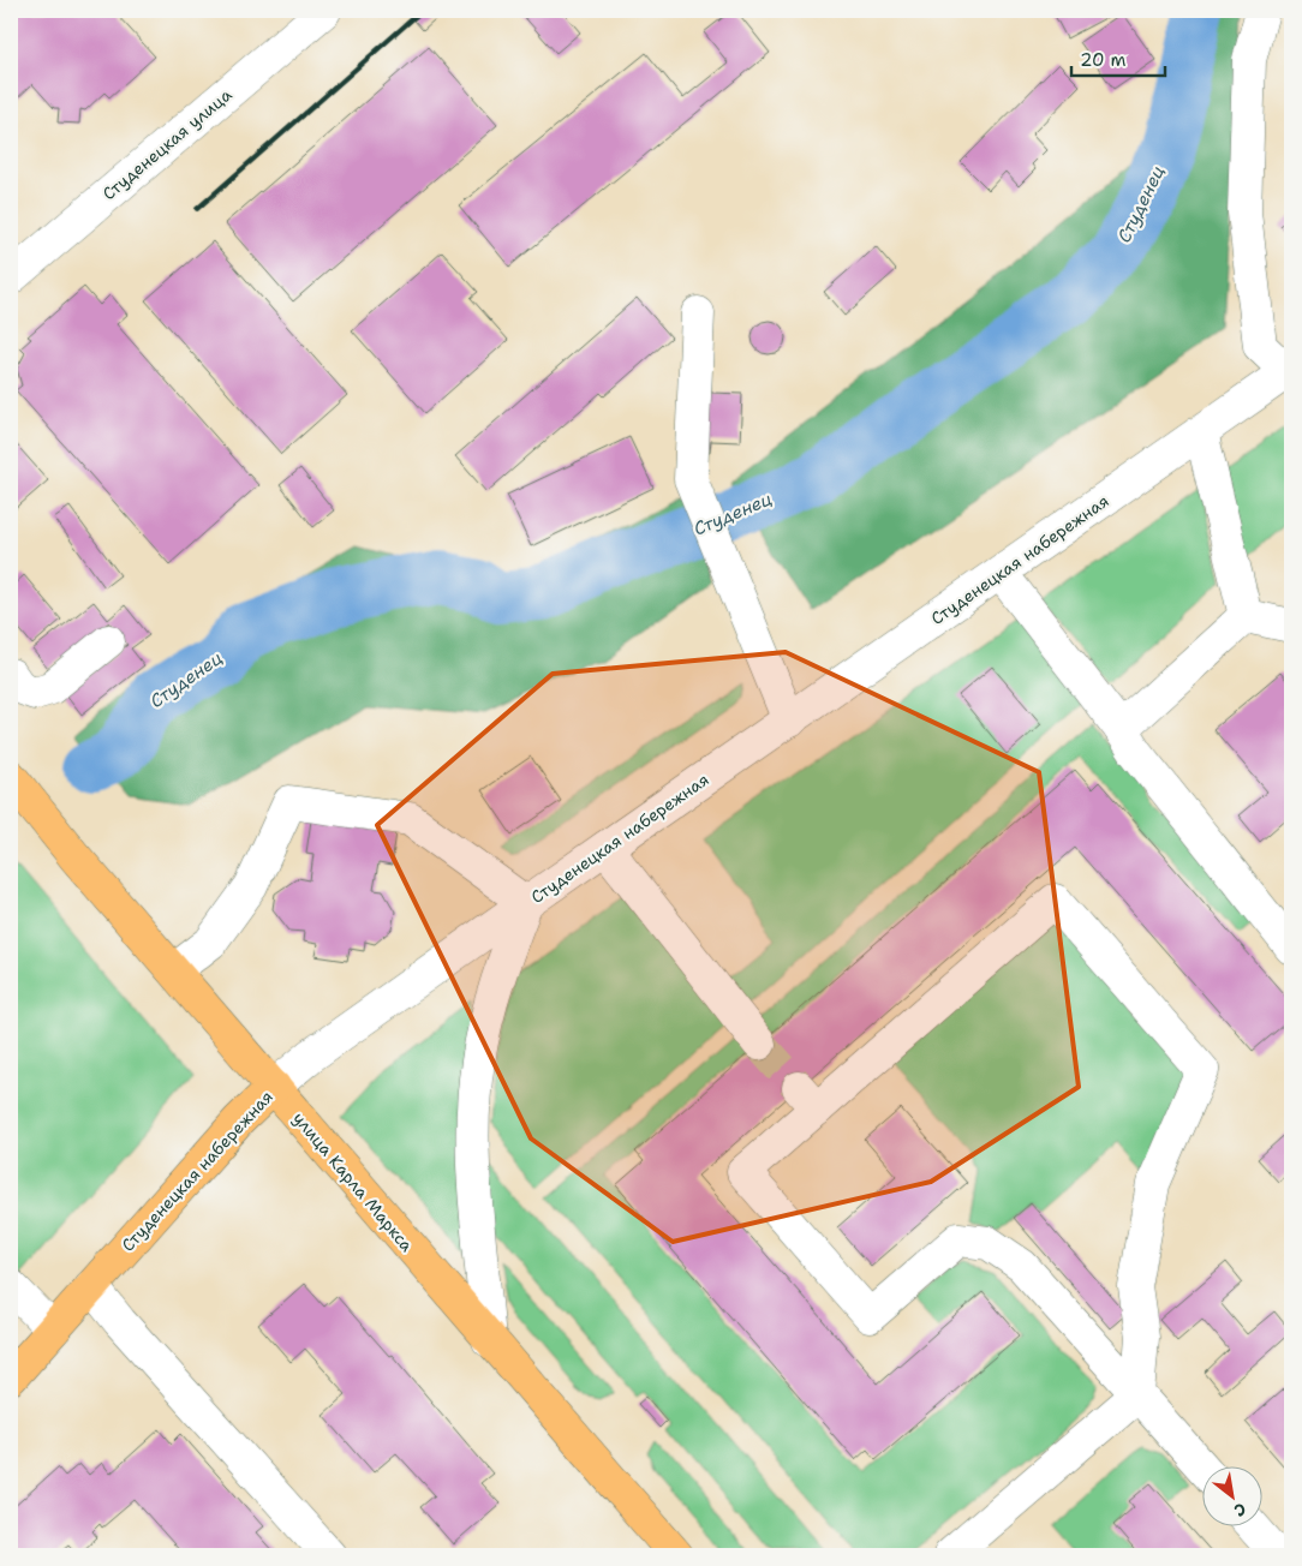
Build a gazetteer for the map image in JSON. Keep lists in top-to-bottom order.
{
  "streets": {
    "main road": ["Студенецкая набережная", "улица Карла Маркса"],
    "street": ["Студенецкая улица"]
  },
  "crossings": [
    ["Студенецкая набережная", "улица Карла Маркса"]
  ],
  "water": ["Студенец"],
  "scale_bar": "20 m",
  "north": "bottom right"
}
